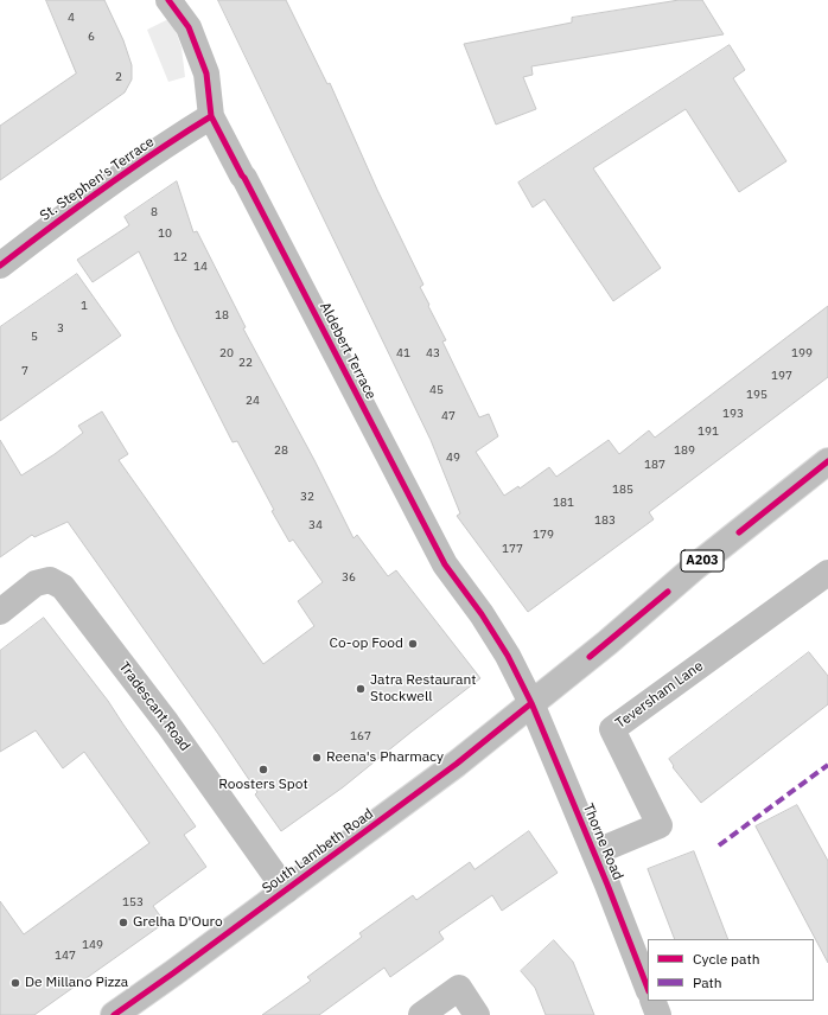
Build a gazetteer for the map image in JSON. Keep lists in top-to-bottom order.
{
  "streets": {
    "main road": [
      "St. Stephen's Terrace",
      "Aldebert Terrace",
      "A203",
      "Teversham Lane",
      "Tradescant Road",
      "Thorne Road",
      "South Lambeth Road"
    ]
  },
  "crossings": [
    ["St. Stephen's Terrace", "Aldebert Terrace"],
    ["Aldebert Terrace", "Thorne Road"],
    ["Aldebert Terrace", "South Lambeth Road"],
    ["Teversham Lane", "Thorne Road"],
    ["Tradescant Road", "South Lambeth Road"],
    ["Thorne Road", "South Lambeth Road"]
  ],
  "places": [
    "Co-op Food",
    "Jatra Restaurant Stockwell",
    "Reena's Pharmacy",
    "Roosters Spot",
    "Grelha D'Ouro",
    "De Millano Pizza"
  ],
  "house_numbers": [
    "4",
    "6",
    "2",
    "8",
    "10",
    "12",
    "14",
    "1",
    "18",
    "3",
    "5",
    "20",
    "41",
    "43",
    "199",
    "22",
    "7",
    "197",
    "45",
    "195",
    "24",
    "193",
    "47",
    "191",
    "28",
    "189",
    "49",
    "187",
    "185",
    "32",
    "181",
    "183",
    "34",
    "179",
    "177",
    "36",
    "167",
    "153",
    "149",
    "147"
  ],
  "legend": ["Cycle path", "Path"]
}
